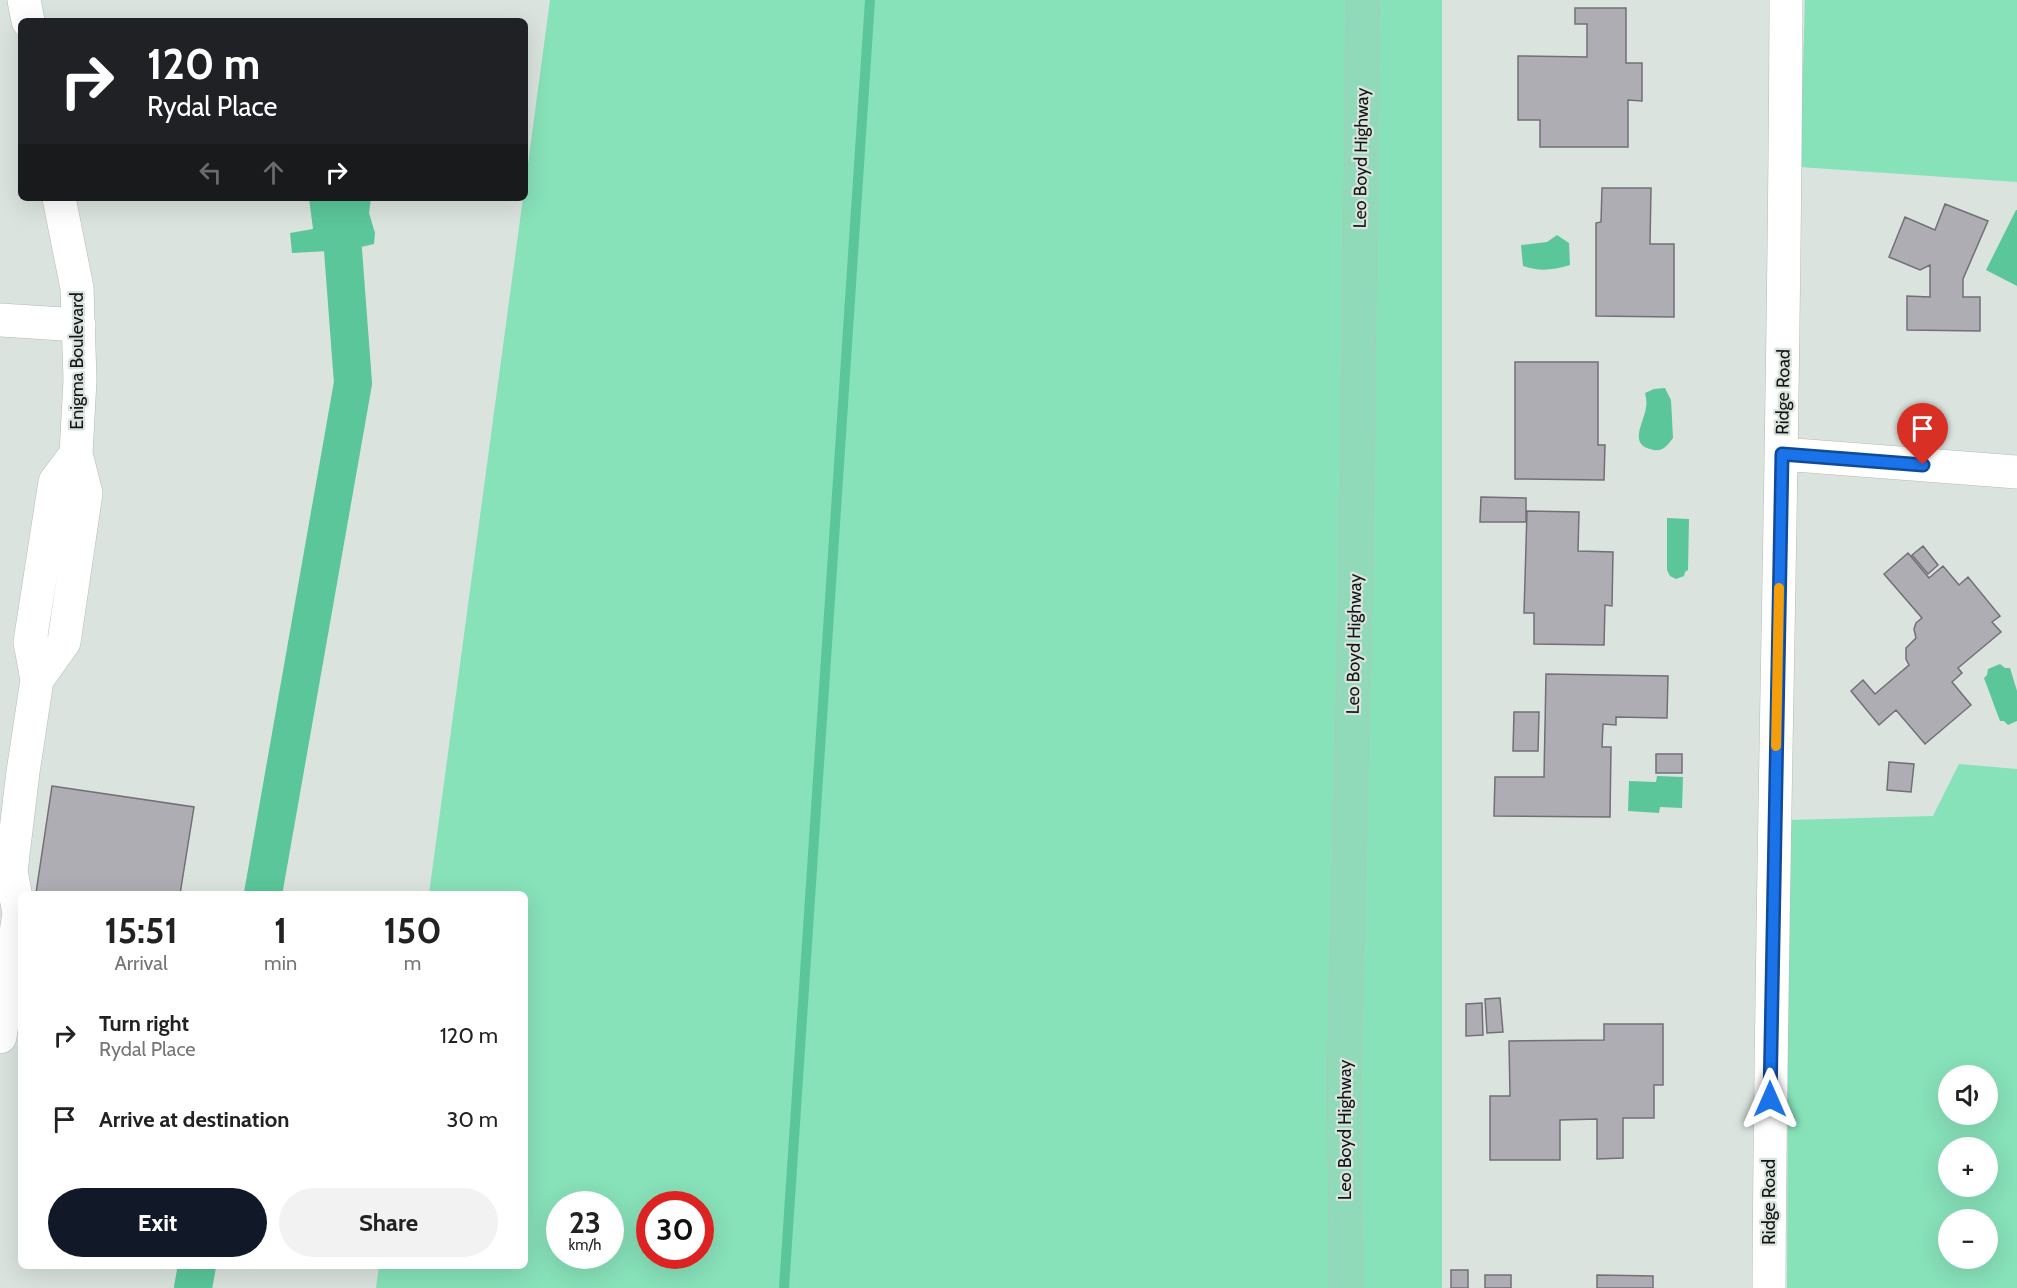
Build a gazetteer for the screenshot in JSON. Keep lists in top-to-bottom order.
{
  "streets": {
    "highway": ["Leo Boyd Highway"],
    "street": ["Enigma Boulevard", "Ridge Road"]
  },
  "page": {
    "turn": ["120 m", "Rydal Place"],
    "eta": [
      "15:51",
      "Arrival",
      "1",
      "min",
      "150",
      "m"
    ],
    "list": [
      {
        "name": "Turn right",
        "note": "Rydal Place",
        "value": "120 m"
      },
      {
        "name": "Arrive at destination",
        "value": "30 m"
      }
    ],
    "map_buttons": ["+", "−"],
    "buttons": ["Exit", "Share"],
    "speed": "23 km/h",
    "limit": "30"
  }
}
